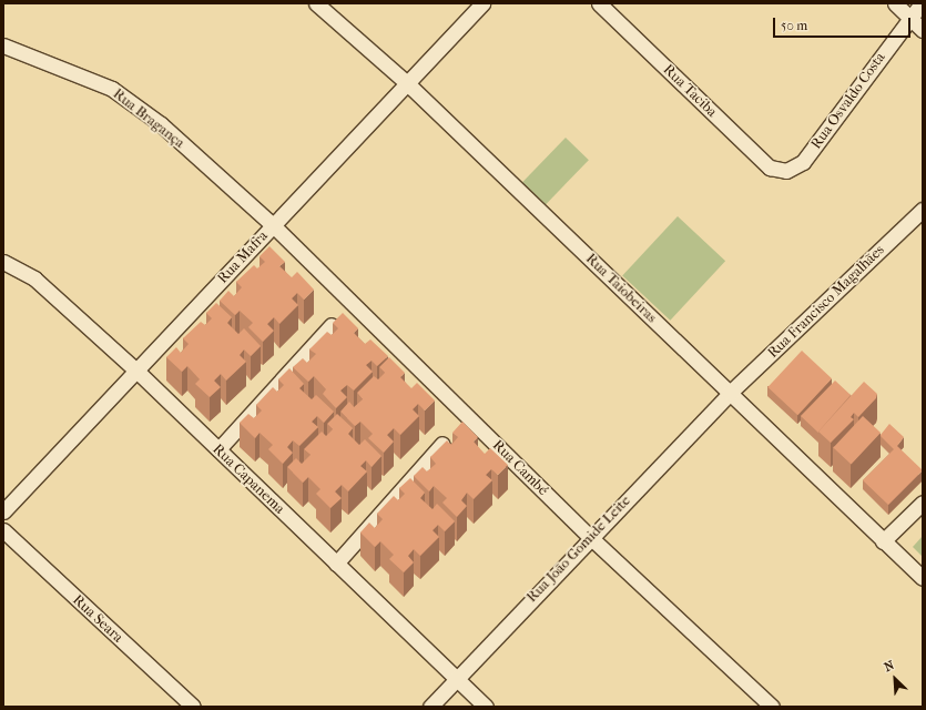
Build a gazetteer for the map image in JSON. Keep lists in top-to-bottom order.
{
  "streets": {
    "street": [
      "Rua Taciba",
      "Rua Osvaldo Costa",
      "Rua Bragança",
      "Rua Mafra",
      "Rua Taiobeiras",
      "Rua Francisco Magalhães",
      "Rua Cambé",
      "Rua Capanema",
      "Rua João Gomide Leite",
      "Rua Seara"
    ]
  },
  "crossings": [
    ["Rua Taciba", "Rua Osvaldo Costa"],
    ["Rua Bragança", "Rua Mafra"],
    ["Rua Bragança", "Rua Cambé"],
    ["Rua Mafra", "Rua Taiobeiras"],
    ["Rua Mafra", "Rua Cambé"],
    ["Rua Mafra", "Rua Capanema"],
    ["Rua Taiobeiras", "Rua Francisco Magalhães"],
    ["Rua Taiobeiras", "Rua João Gomide Leite"],
    ["Rua Francisco Magalhães", "Rua João Gomide Leite"],
    ["Rua Cambé", "Rua João Gomide Leite"],
    ["Rua Capanema", "Rua João Gomide Leite"]
  ],
  "scale_bar": "50 m",
  "north": "top left"
}
